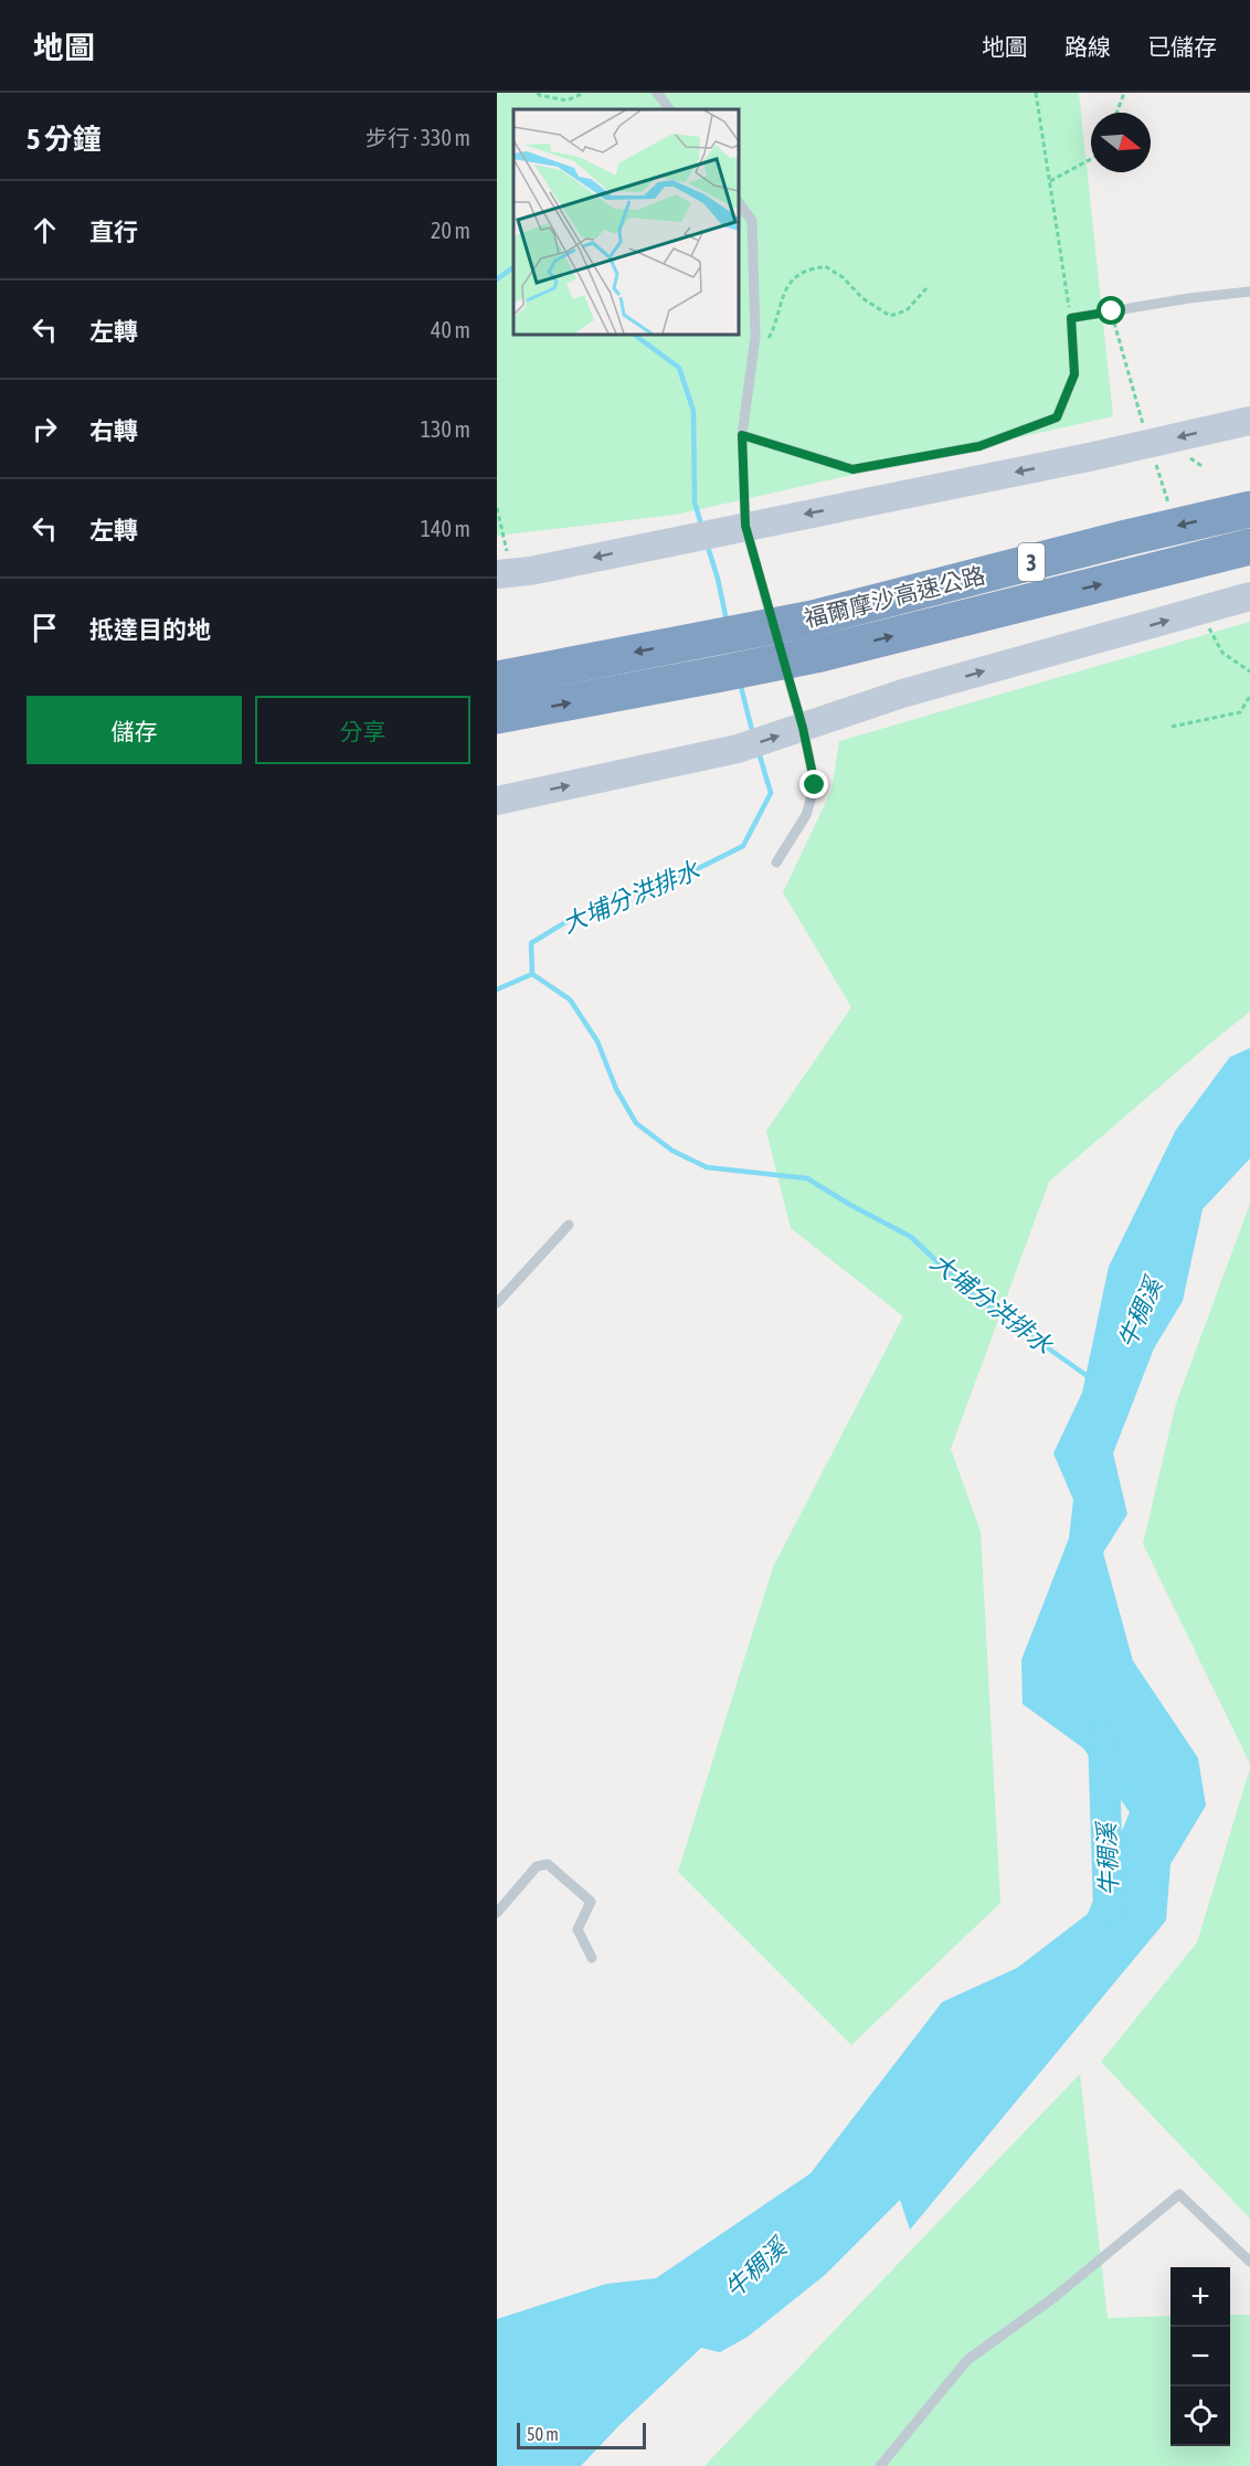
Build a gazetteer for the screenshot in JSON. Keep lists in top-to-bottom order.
{
  "streets": {
    "highway": ["3", "福爾摩沙高速公路"]
  },
  "water": ["大埔分洪排水", "牛稠溪"],
  "scale_bar": "50 m",
  "north": "right",
  "page": {
    "header": "地圖",
    "nav": ["地圖", "路線", "已儲存"],
    "heading": ["5 分鐘", "步行 · 330 m"],
    "list": [
      ["直行", "20 m"],
      ["左轉", "40 m"],
      ["右轉", "130 m"],
      ["左轉", "140 m"],
      "抵達目的地"
    ],
    "buttons": ["儲存", "分享"],
    "map_buttons": ["+", "−"],
    "scale": "50 m"
  }
}
